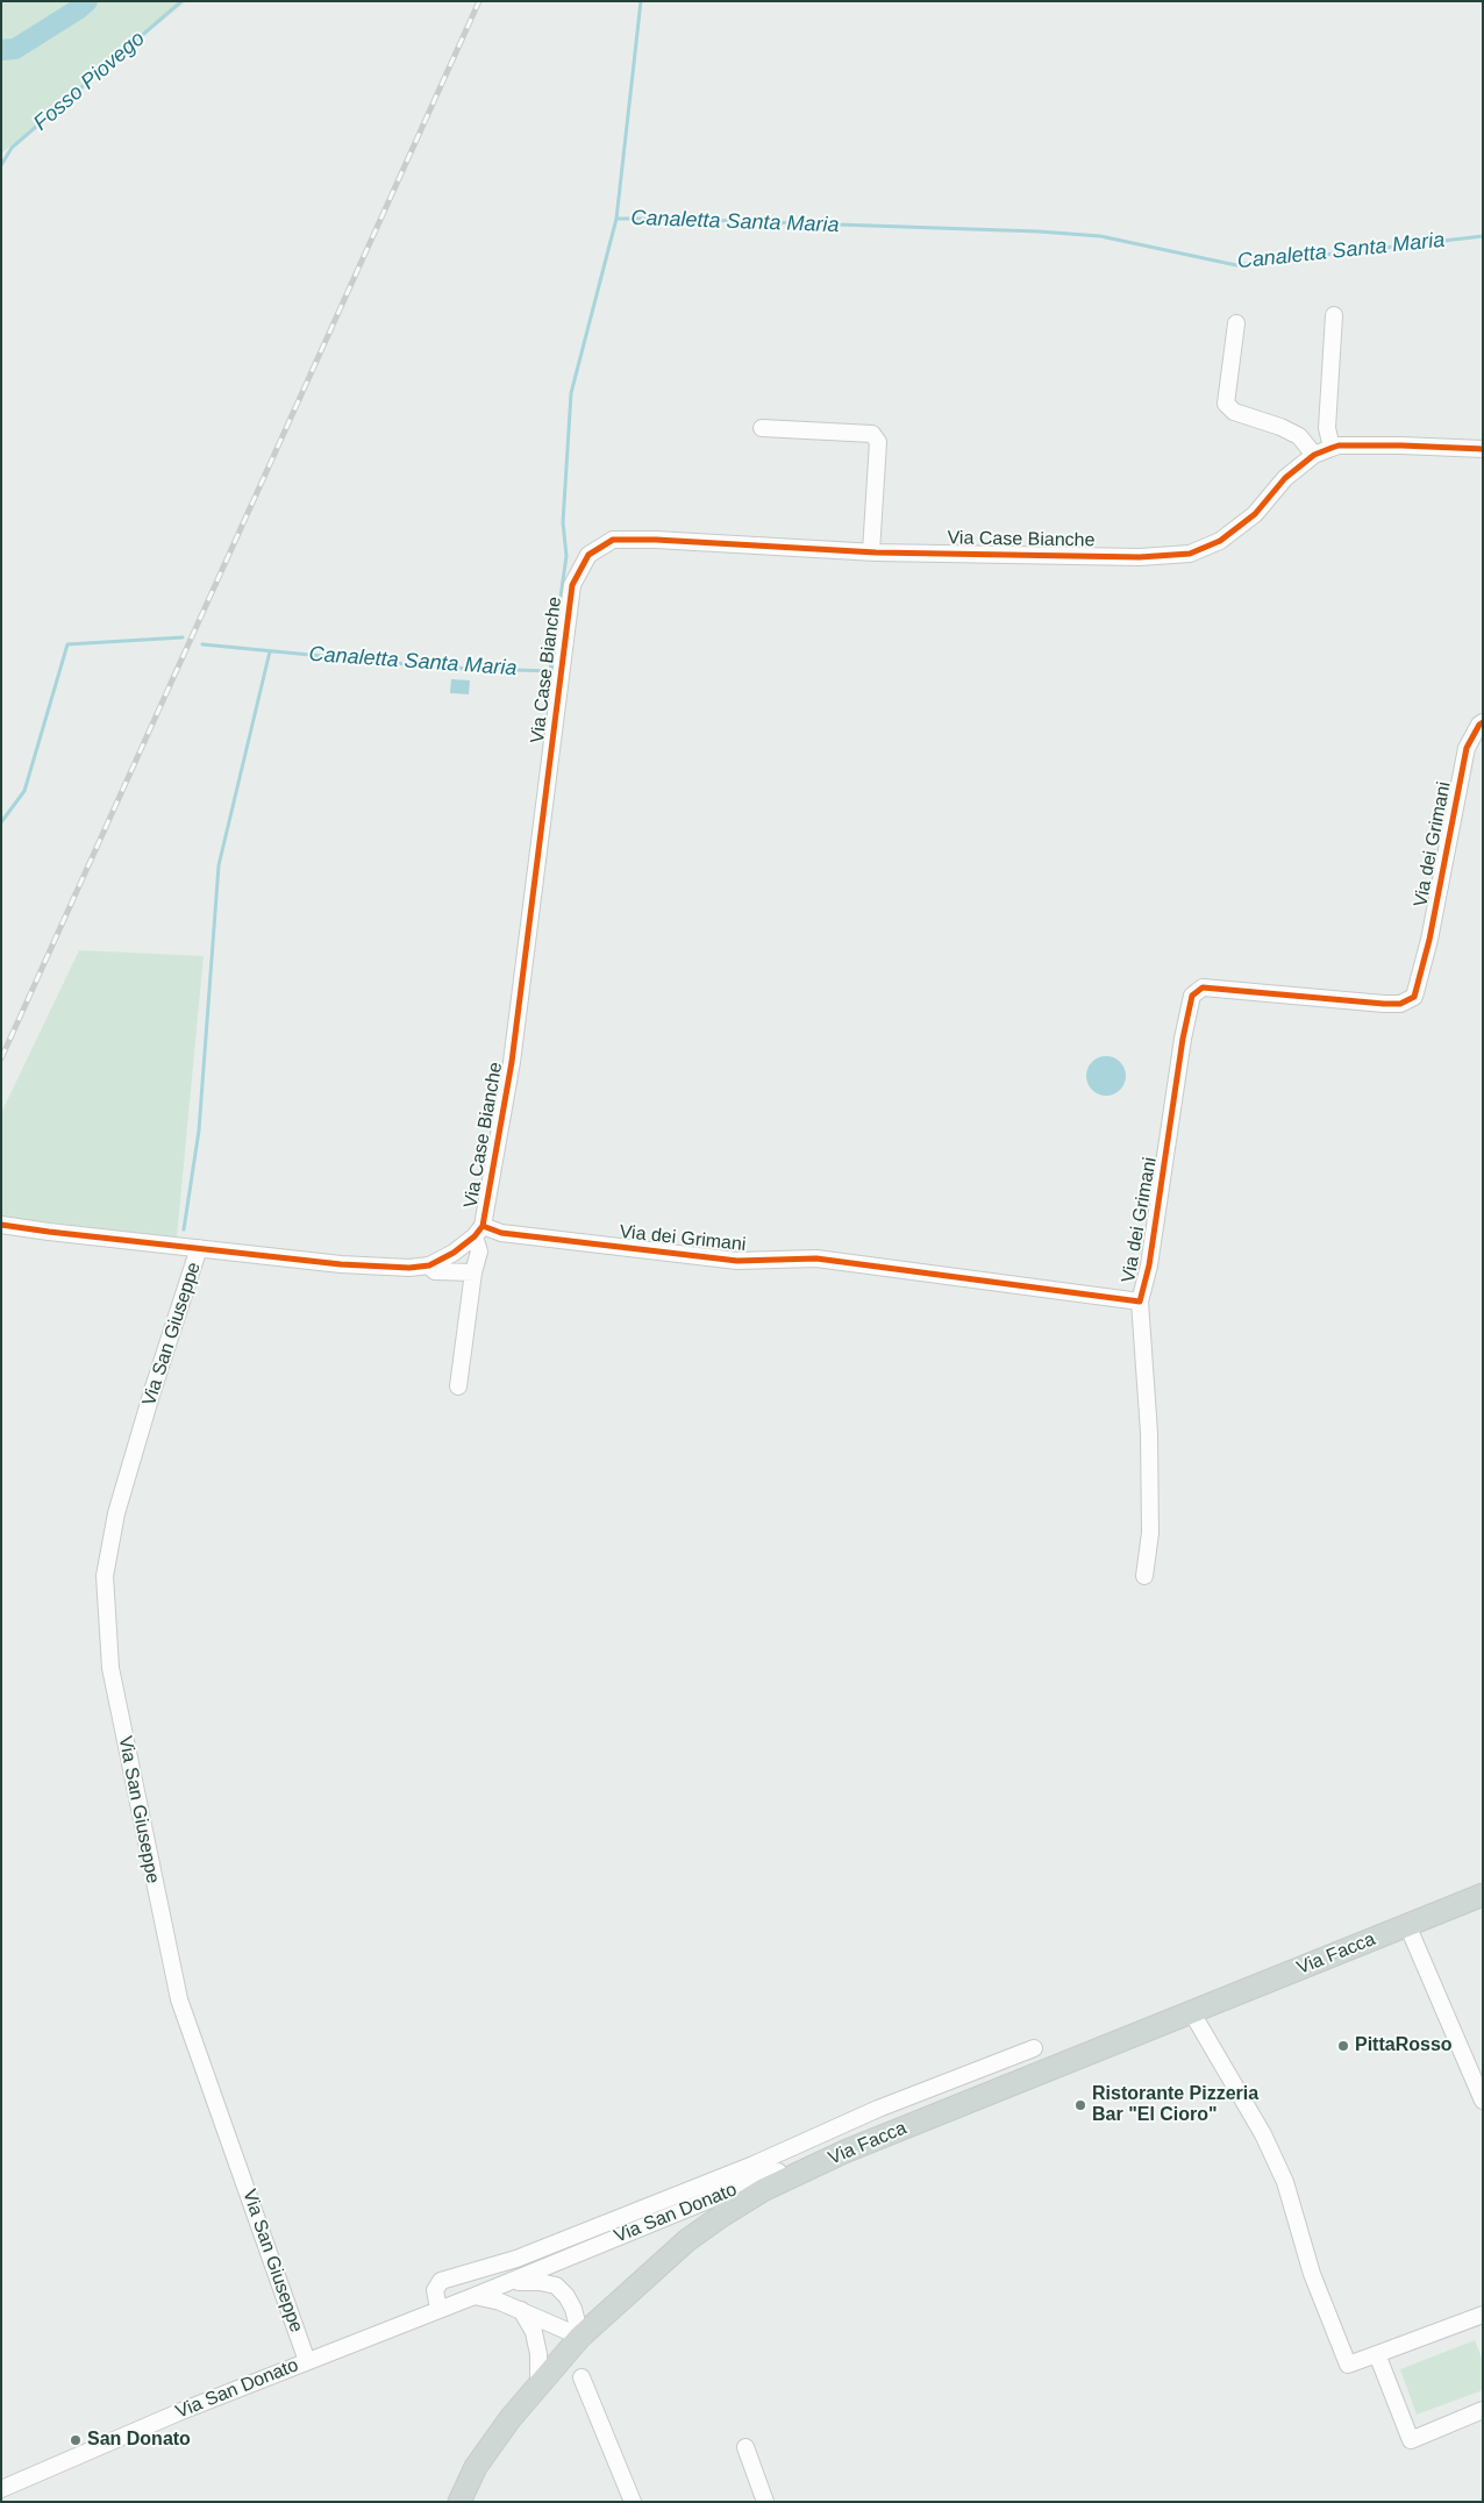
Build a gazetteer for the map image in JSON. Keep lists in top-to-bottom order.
{
  "streets": {
    "main road": ["Via Facca"],
    "street": [
      "Via Case Bianche",
      "Via dei Grimani",
      "Via San Giuseppe",
      "Via San Donato"
    ]
  },
  "crossings": [
    ["Via Case Bianche", "Via dei Grimani"],
    ["Via Case Bianche", "Via San Giuseppe"],
    ["Via San Giuseppe", "Via San Donato"],
    ["Via Facca", "Via San Donato"]
  ],
  "water": ["Fosso Piovego", "Canaletta Santa Maria"],
  "places": ["PittaRosso", "Ristorante Pizzeria Bar \"El Cioro\"", "San Donato"]
}
